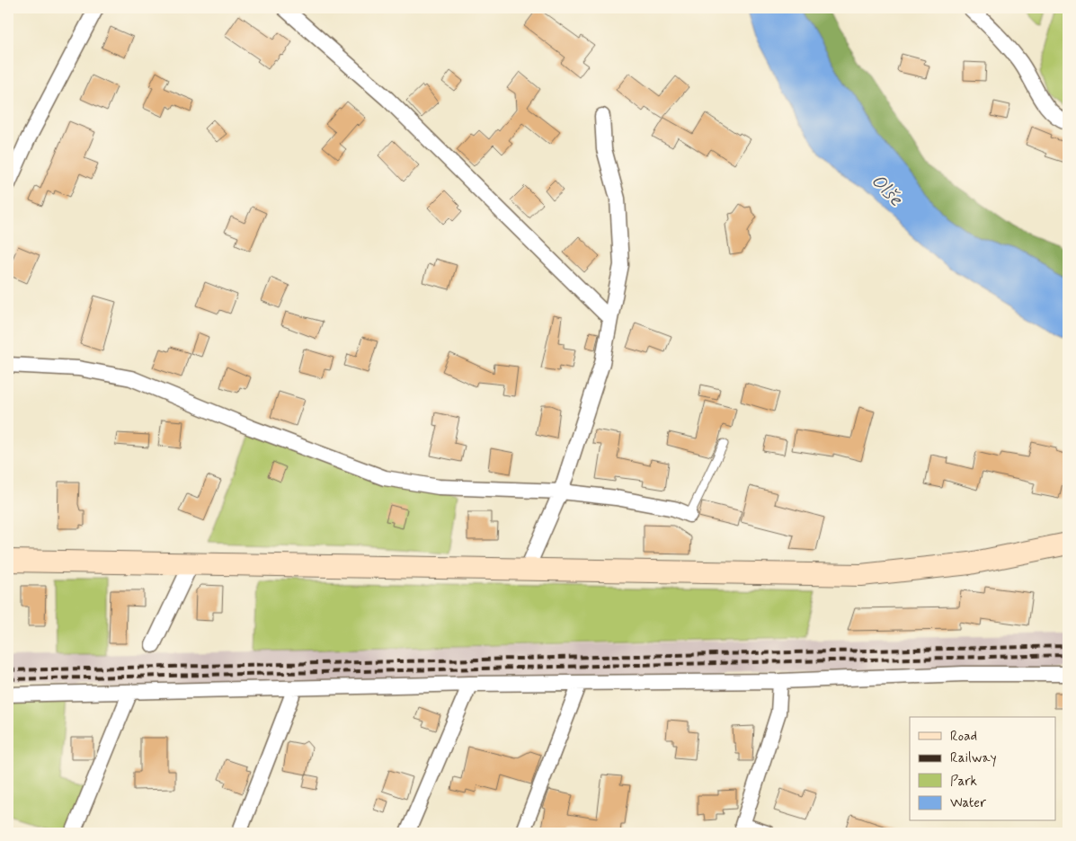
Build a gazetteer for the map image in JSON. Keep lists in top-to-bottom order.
{
  "water": ["Olše"],
  "legend": [
    "Road",
    "Railway",
    "Park",
    "Water"
  ]
}
